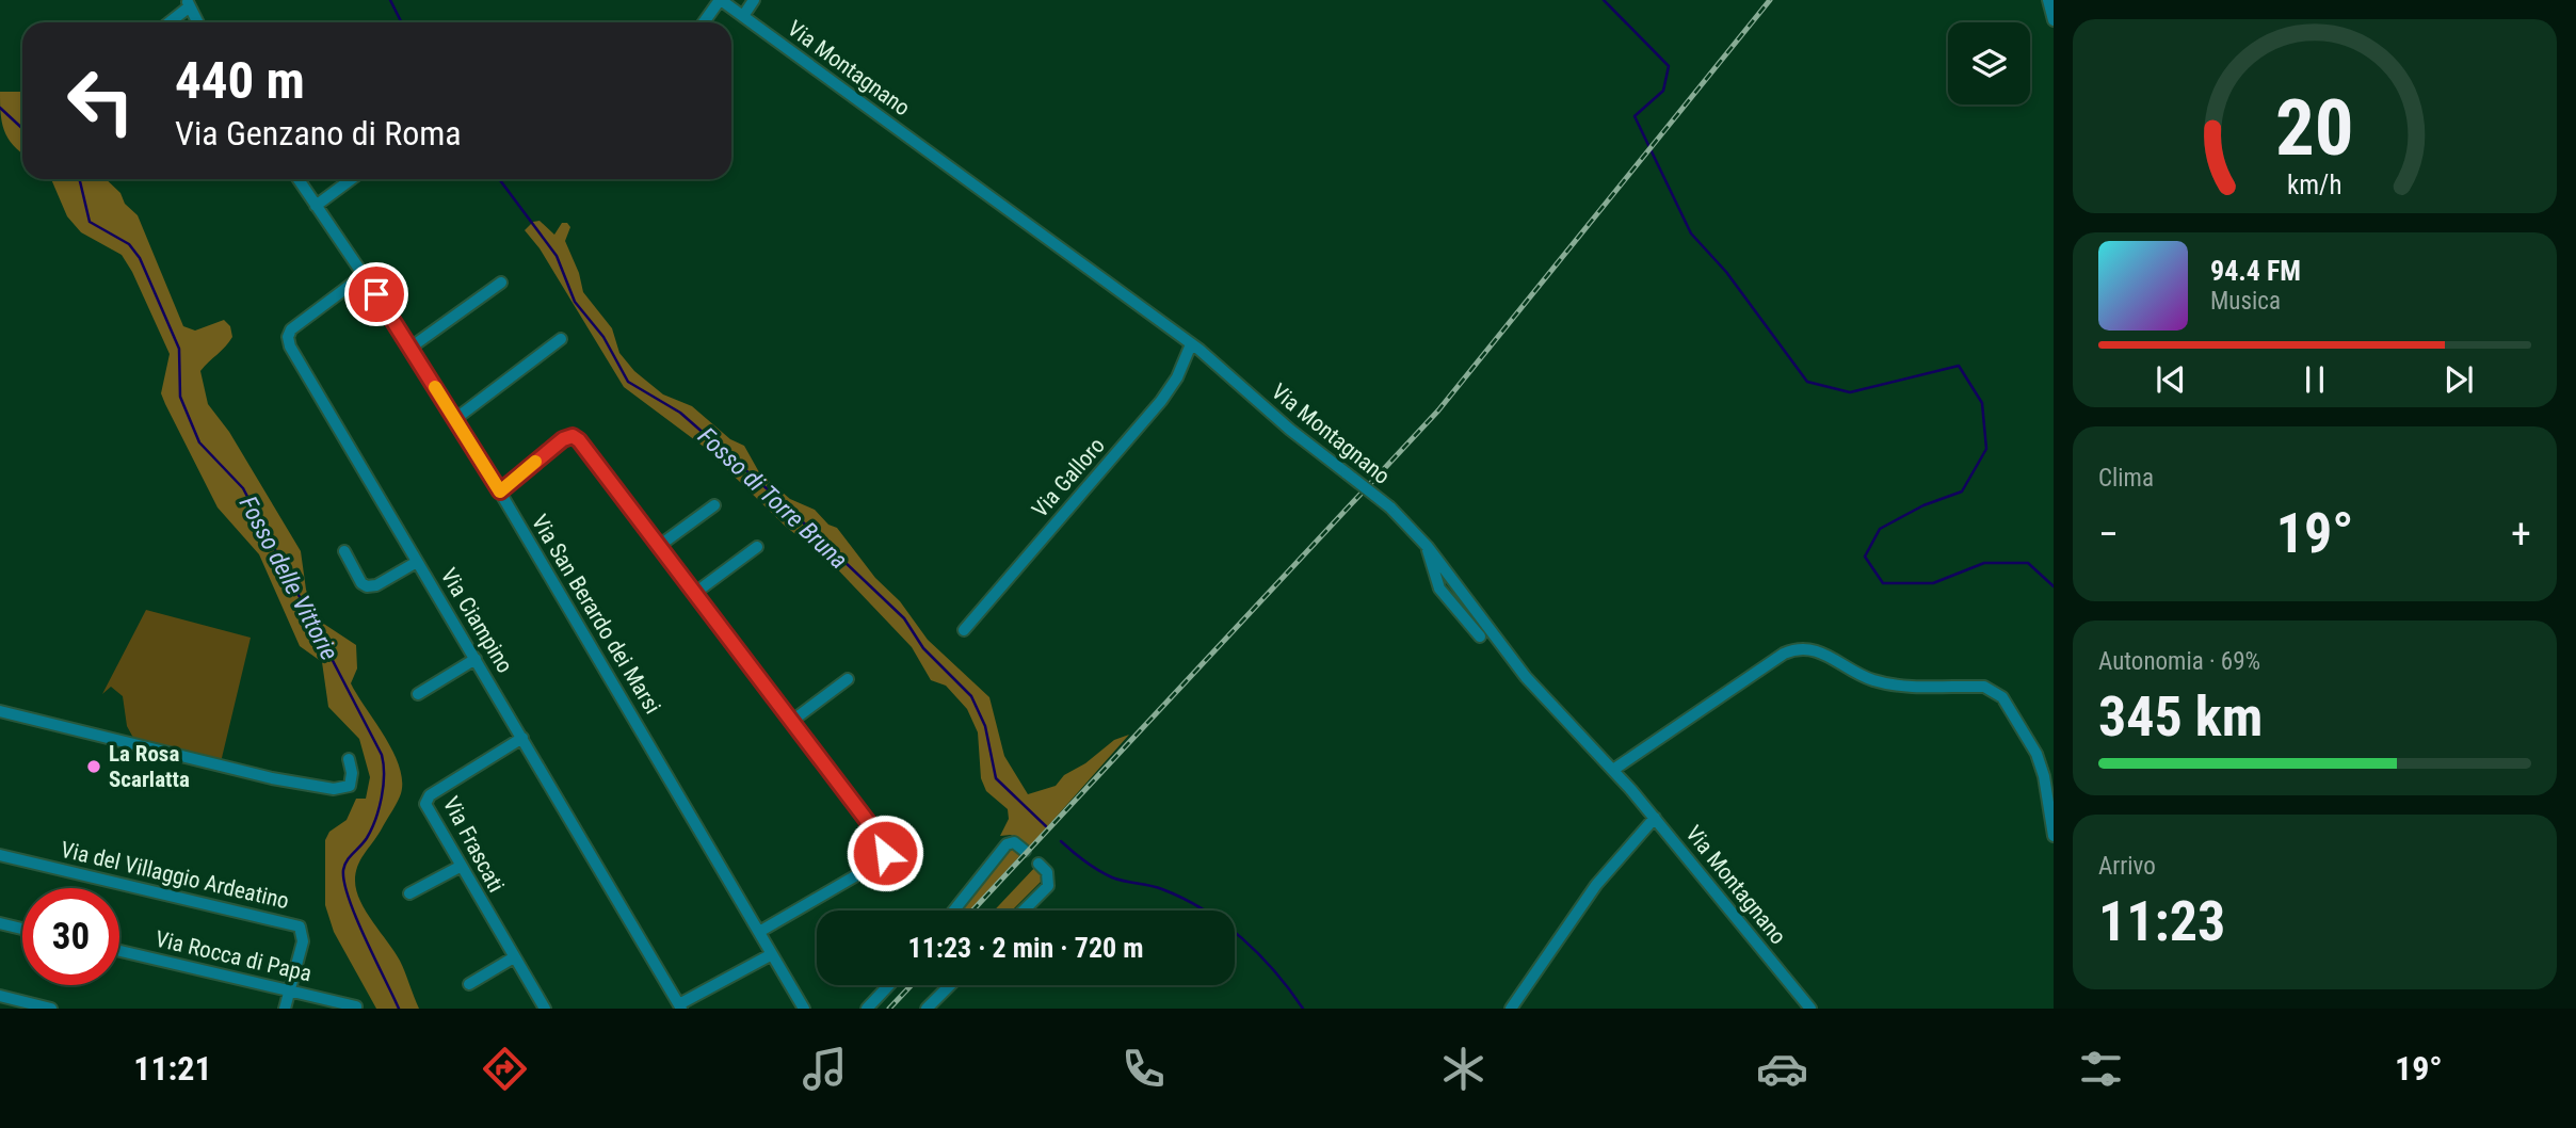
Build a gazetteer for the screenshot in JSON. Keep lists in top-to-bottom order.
{
  "streets": {
    "street": [
      "Via Montagnano",
      "Via Galloro",
      "Via San Berardo dei Marsi",
      "Via Ciampino",
      "Via Frascati",
      "Via del Villaggio Ardeatino",
      "Via Rocca di Papa"
    ]
  },
  "crossings": [
    ["Via Montagnano", "Via Galloro"],
    ["Via San Berardo dei Marsi", "Via Ciampino"],
    ["Via Ciampino", "Via Frascati"],
    ["Via del Villaggio Ardeatino", "Via Rocca di Papa"]
  ],
  "water": ["Fosso di Torre Bruna", "Fosso delle Vittorie"],
  "places": ["La Rosa Scarlatta"],
  "page": {
    "turn": ["440 m", "Via Genzano di Roma"],
    "song": ["94.4 FM", "Musica"],
    "tile": [
      "Clima",
      ["Autonomia · 69%", "345 km"],
      ["Arrivo", "11:23"]
    ],
    "heat": ["−", "19°", "+"],
    "limit": "30",
    "trip": "11:23 · 2 min · 720 m",
    "tabs": ["11:21", "19°"],
    "gauge": ["20", "km/h"]
  }
}
